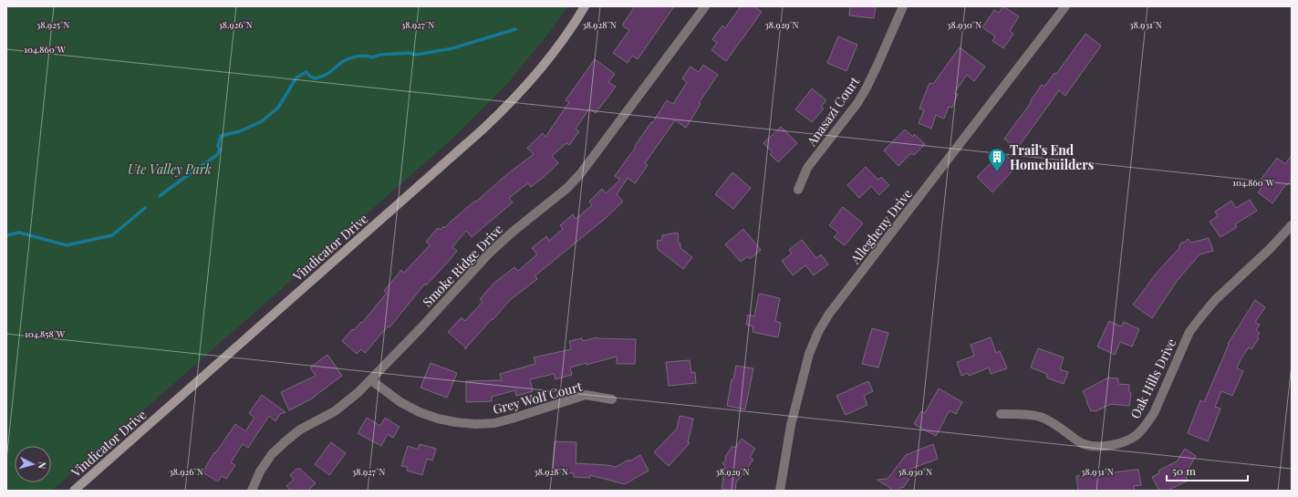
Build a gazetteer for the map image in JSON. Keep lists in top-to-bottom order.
{
  "streets": {
    "main road": ["Vindicator Drive"],
    "street": [
      "Anasazi Court",
      "Allegheny Drive",
      "Smoke Ridge Drive",
      "Oak Hills Drive",
      "Grey Wolf Court"
    ]
  },
  "crossings": [
    ["Smoke Ridge Drive", "Grey Wolf Court"]
  ],
  "parks": ["Ute Valley Park"],
  "places": {
    "building": ["Trail's End Homebuilders"]
  },
  "scale_bar": "50 m",
  "north": "right",
  "coordinates": [
    "38.925°N",
    "38.926°N",
    "38.927°N",
    "38.928°N",
    "38.929°N",
    "38.930°N",
    "38.931°N",
    "104.860°W",
    "104.858°W"
  ]
}
